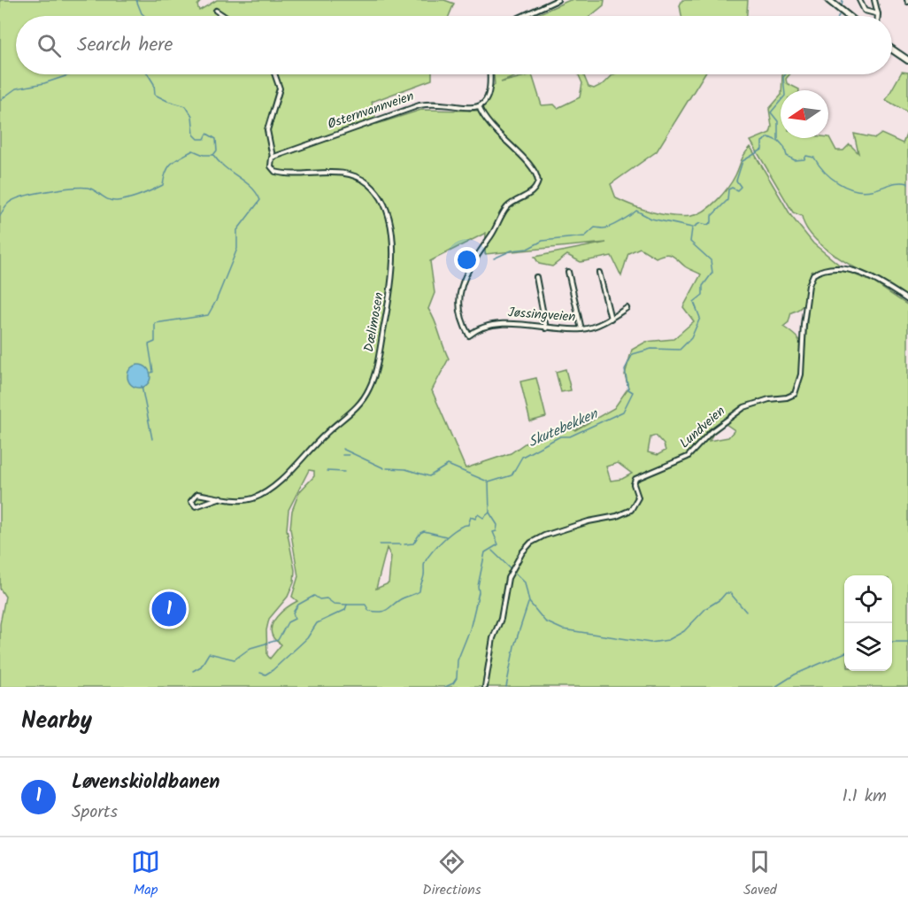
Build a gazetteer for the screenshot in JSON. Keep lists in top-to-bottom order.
{
  "streets": {
    "street": [
      "Østernvannveien",
      "Jøssingveien",
      "Dælimosen",
      "Lundveien"
    ]
  },
  "crossings": [
    ["Østernvannveien", "Jøssingveien"],
    ["Østernvannveien", "Dælimosen"]
  ],
  "water": ["Skutebekken"],
  "north": "left",
  "page": {
    "search": "Search here",
    "pins": "1",
    "heading": "Nearby",
    "list": [
      {
        "mark": "1",
        "name": "Løvenskioldbanen",
        "note": "Sports",
        "value": "1.1 km"
      }
    ],
    "nav": ["Map", "Directions", "Saved"]
  }
}
